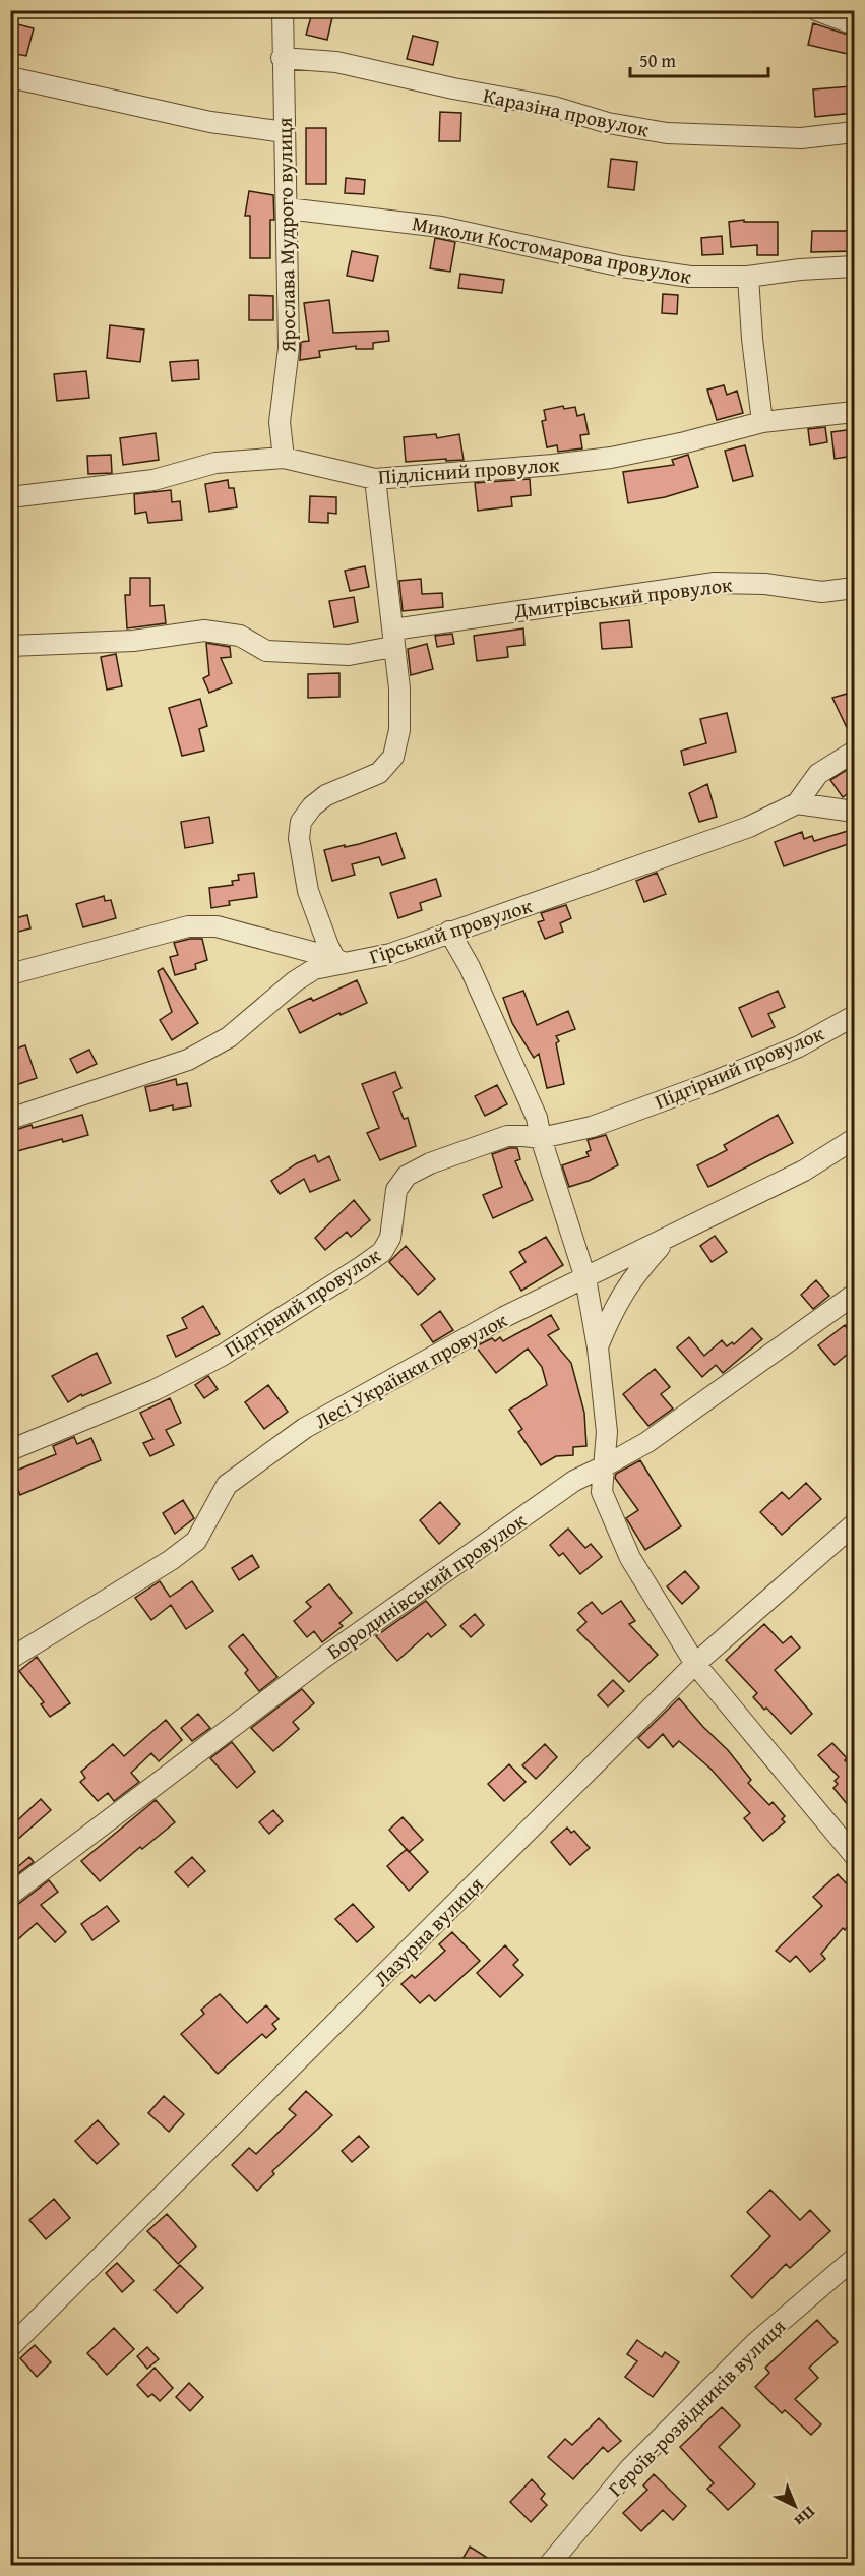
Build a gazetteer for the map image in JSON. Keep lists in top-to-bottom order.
{
  "streets": {
    "street": [
      "Каразіна провулок",
      "Ярослава Мудрого вулиця",
      "Миколи Костомарова провулок",
      "Підлісний провулок",
      "Дмитрівський провулок",
      "Гірський провулок",
      "Підгірний провулок",
      "Лесі Українки провулок",
      "Бородинівський провулок",
      "Лазурна вулиця",
      "Героїв-розвідників вулиця"
    ]
  },
  "crossings": [
    ["Каразіна провулок", "Ярослава Мудрого вулиця"],
    ["Ярослава Мудрого вулиця", "Миколи Костомарова провулок"],
    ["Ярослава Мудрого вулиця", "Підлісний провулок"]
  ],
  "scale_bar": "50 m",
  "north": "bottom right"
}
